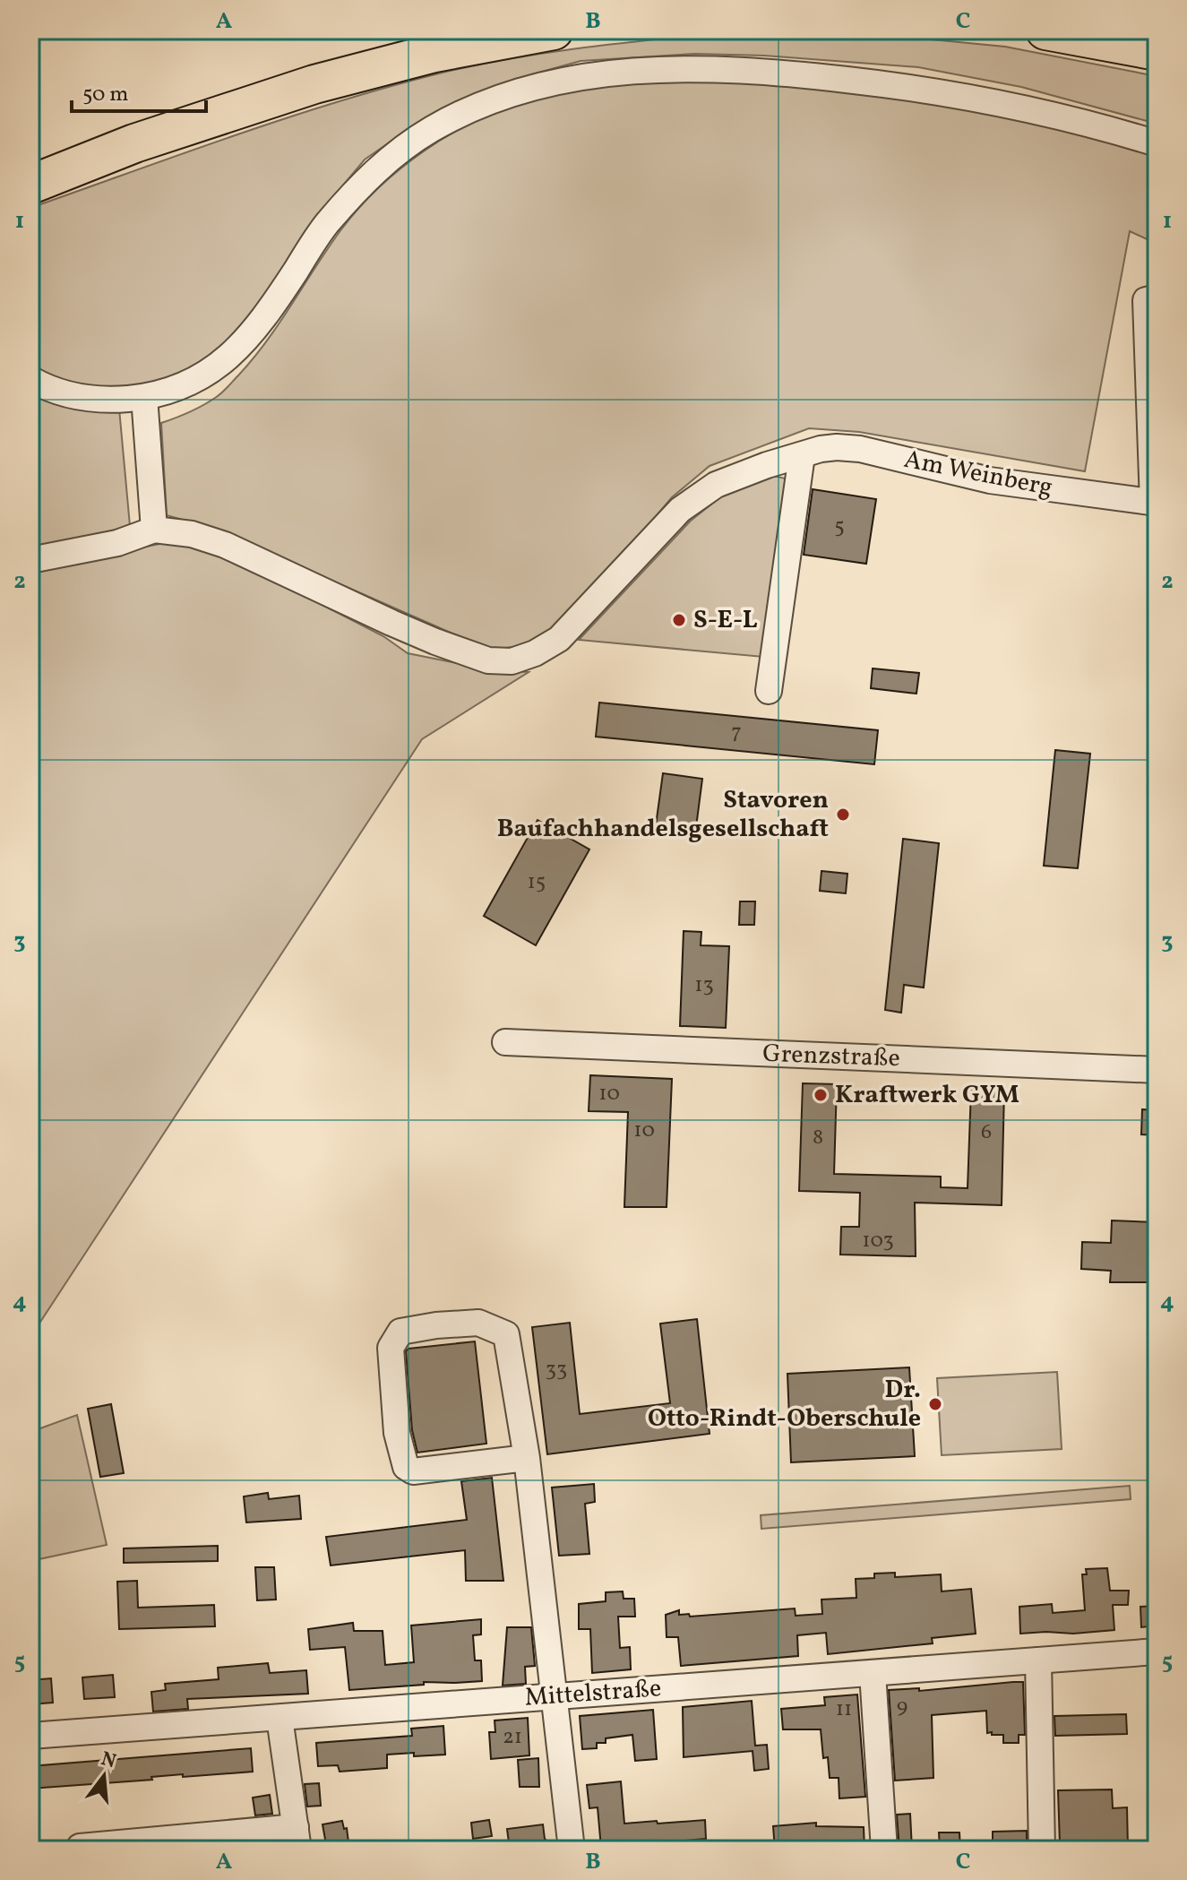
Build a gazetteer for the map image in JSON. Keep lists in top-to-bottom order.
{
  "streets": {
    "street": ["Am Weinberg", "Grenzstraße", "Mittelstraße"]
  },
  "places": [
    "S-E-L",
    "Stavoren Baufachhandelsgesellschaft",
    "Kraftwerk GYM",
    "Dr. Otto-Rindt-Oberschule"
  ],
  "house_numbers": [
    "5",
    "7",
    "15",
    "13",
    "10",
    "10",
    "6",
    "8",
    "103",
    "33",
    "9",
    "11",
    "21"
  ],
  "scale_bar": "50 m",
  "north": "top",
  "grid": {
    "columns": ["A", "B", "C"],
    "rows": [
      "1",
      "2",
      "3",
      "4",
      "5"
    ]
  }
}
